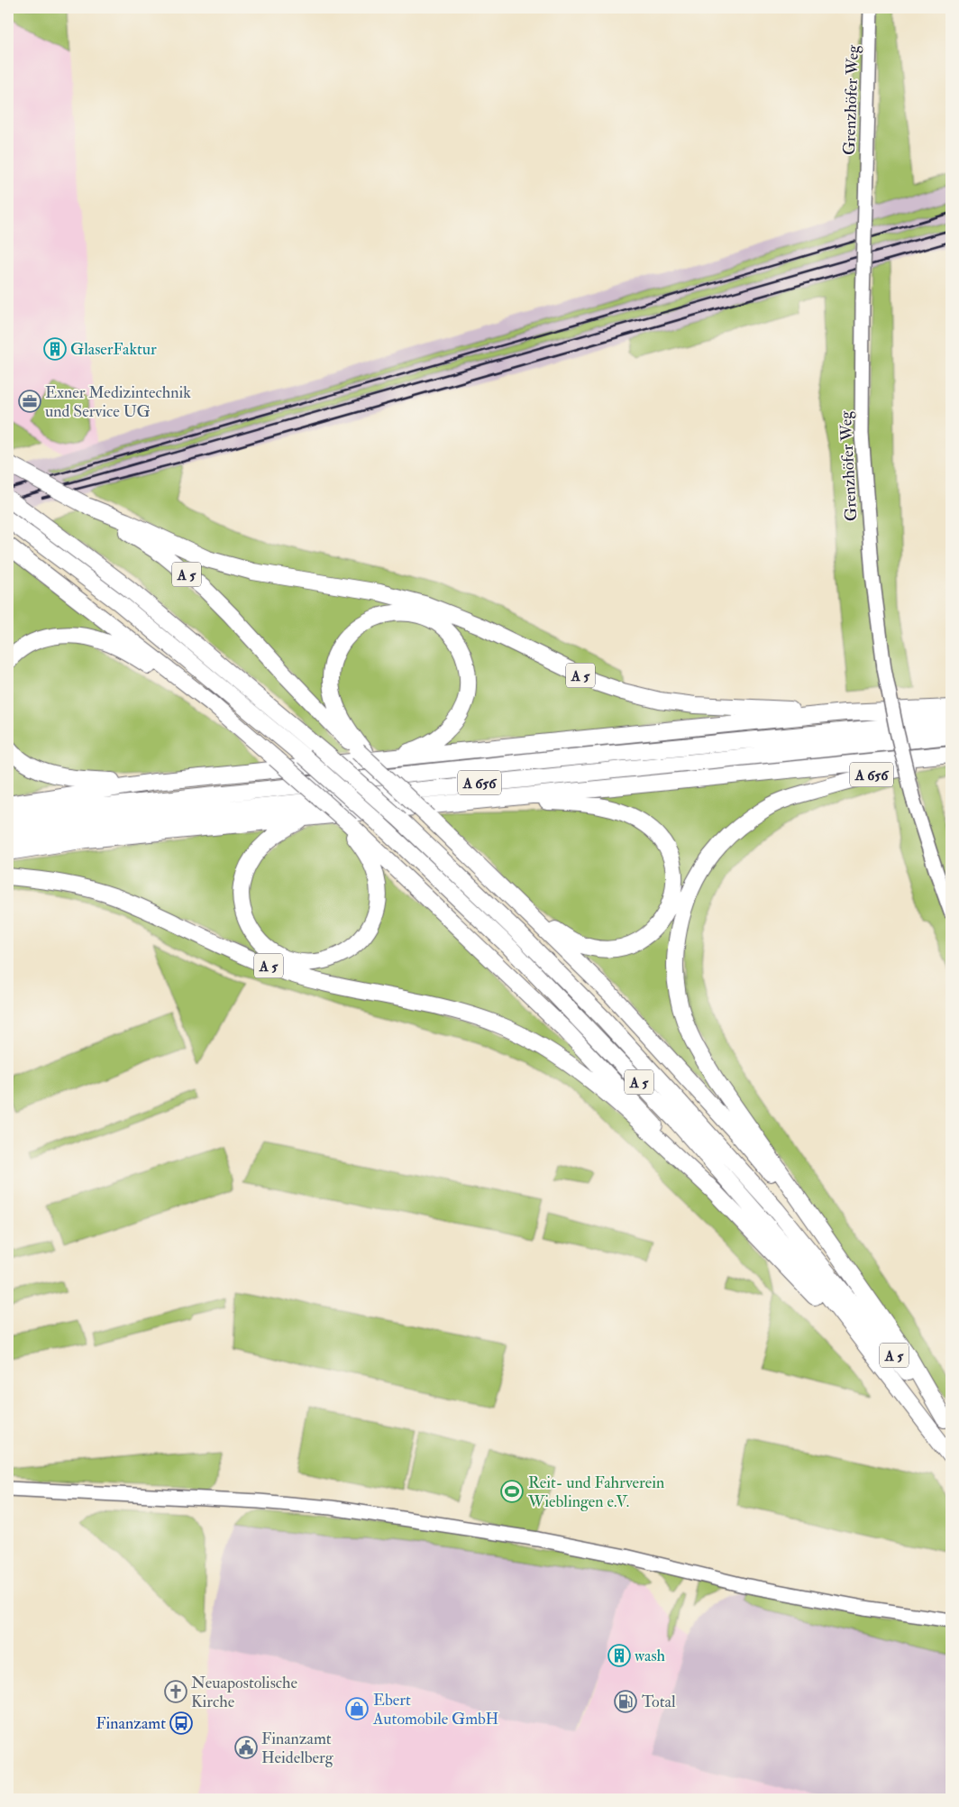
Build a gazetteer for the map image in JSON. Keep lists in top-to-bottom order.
{
  "streets": {
    "highway": ["A 5", "A 656"],
    "main road": ["Grenzhöfer Weg"]
  },
  "places": {
    "building": ["GlaserFaktur", "wash"],
    "office": ["Exner Medizintechnik und Service UG"],
    "sports": ["Reit- und Fahrverein Wieblingen e.V."],
    "church": ["Neuapostolische Kirche"],
    "fuel station": ["Total"],
    "shop": ["Ebert Automobile GmbH"],
    "bus stop": ["Finanzamt"],
    "public building": ["Finanzamt Heidelberg"]
  }
}
